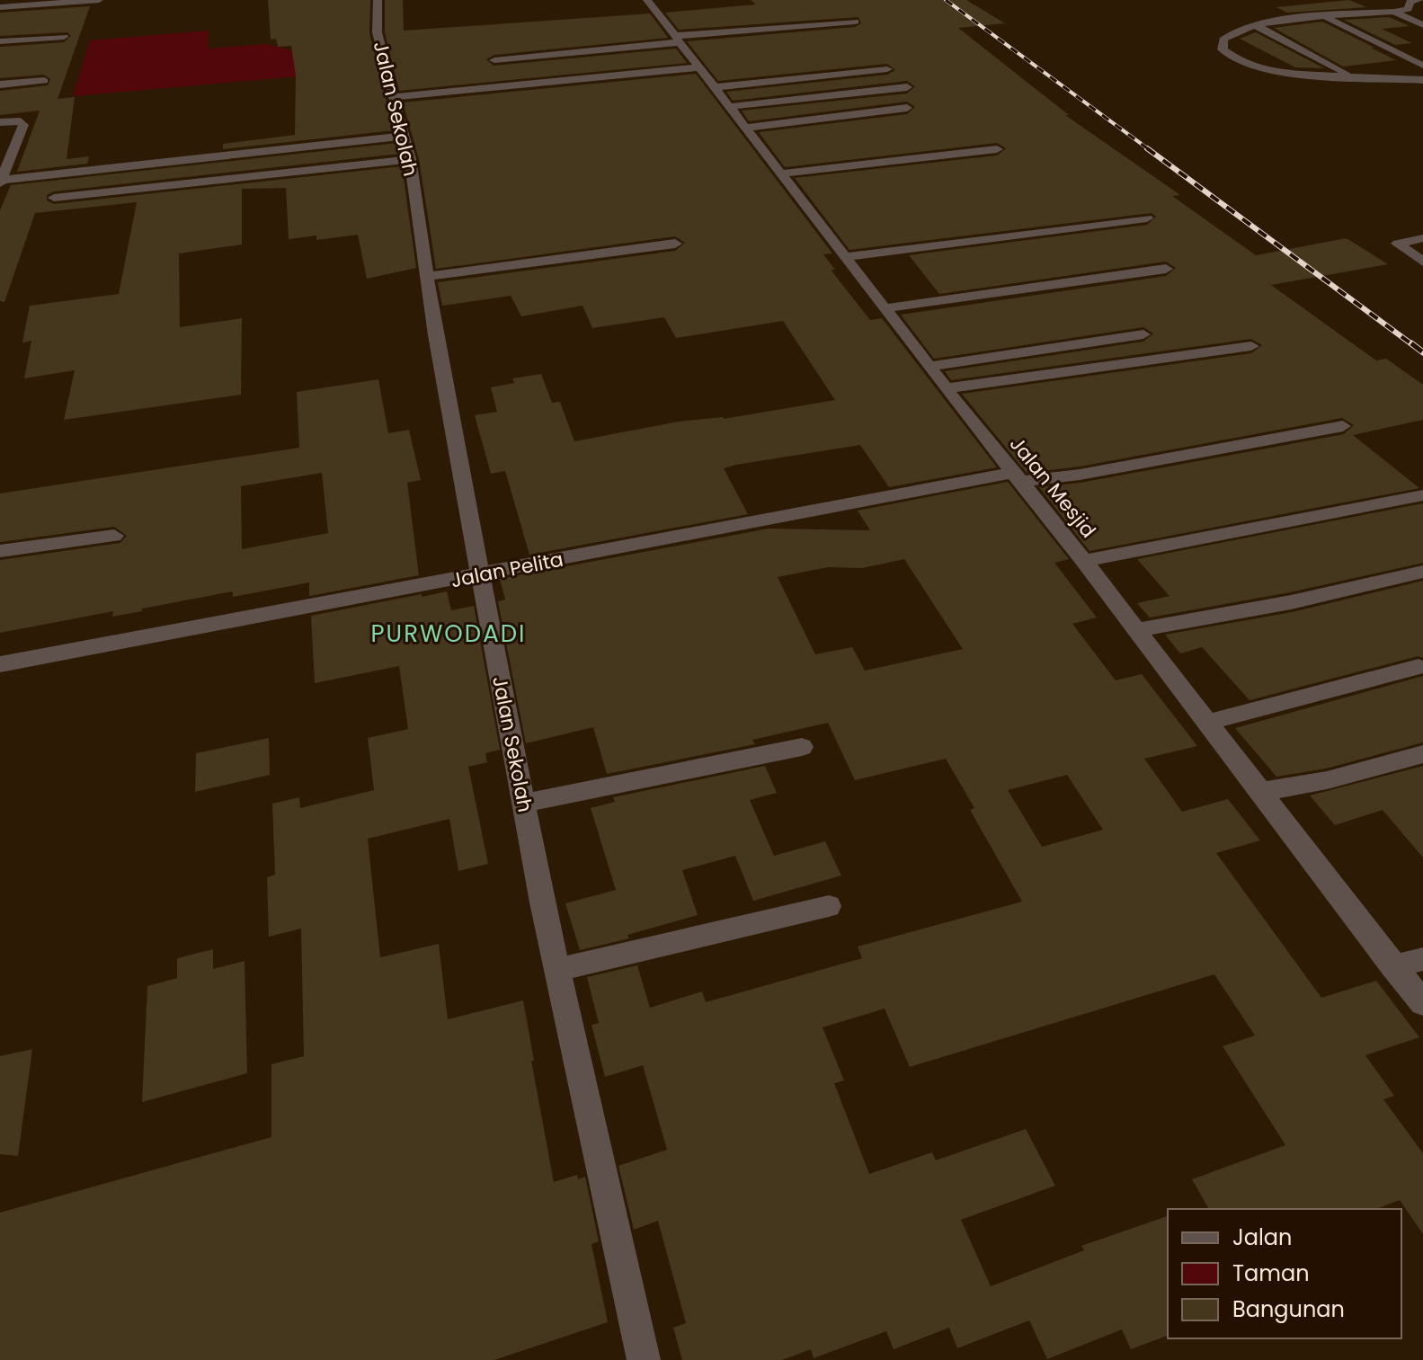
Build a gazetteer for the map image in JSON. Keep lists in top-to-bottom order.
{
  "streets": {
    "street": ["Jalan Sekolah", "Jalan Mesjid", "Jalan Pelita"]
  },
  "crossings": [
    ["Jalan Sekolah", "Jalan Pelita"],
    ["Jalan Mesjid", "Jalan Pelita"]
  ],
  "districts": ["PURWODADI"],
  "legend": ["Jalan", "Taman", "Bangunan"]
}
